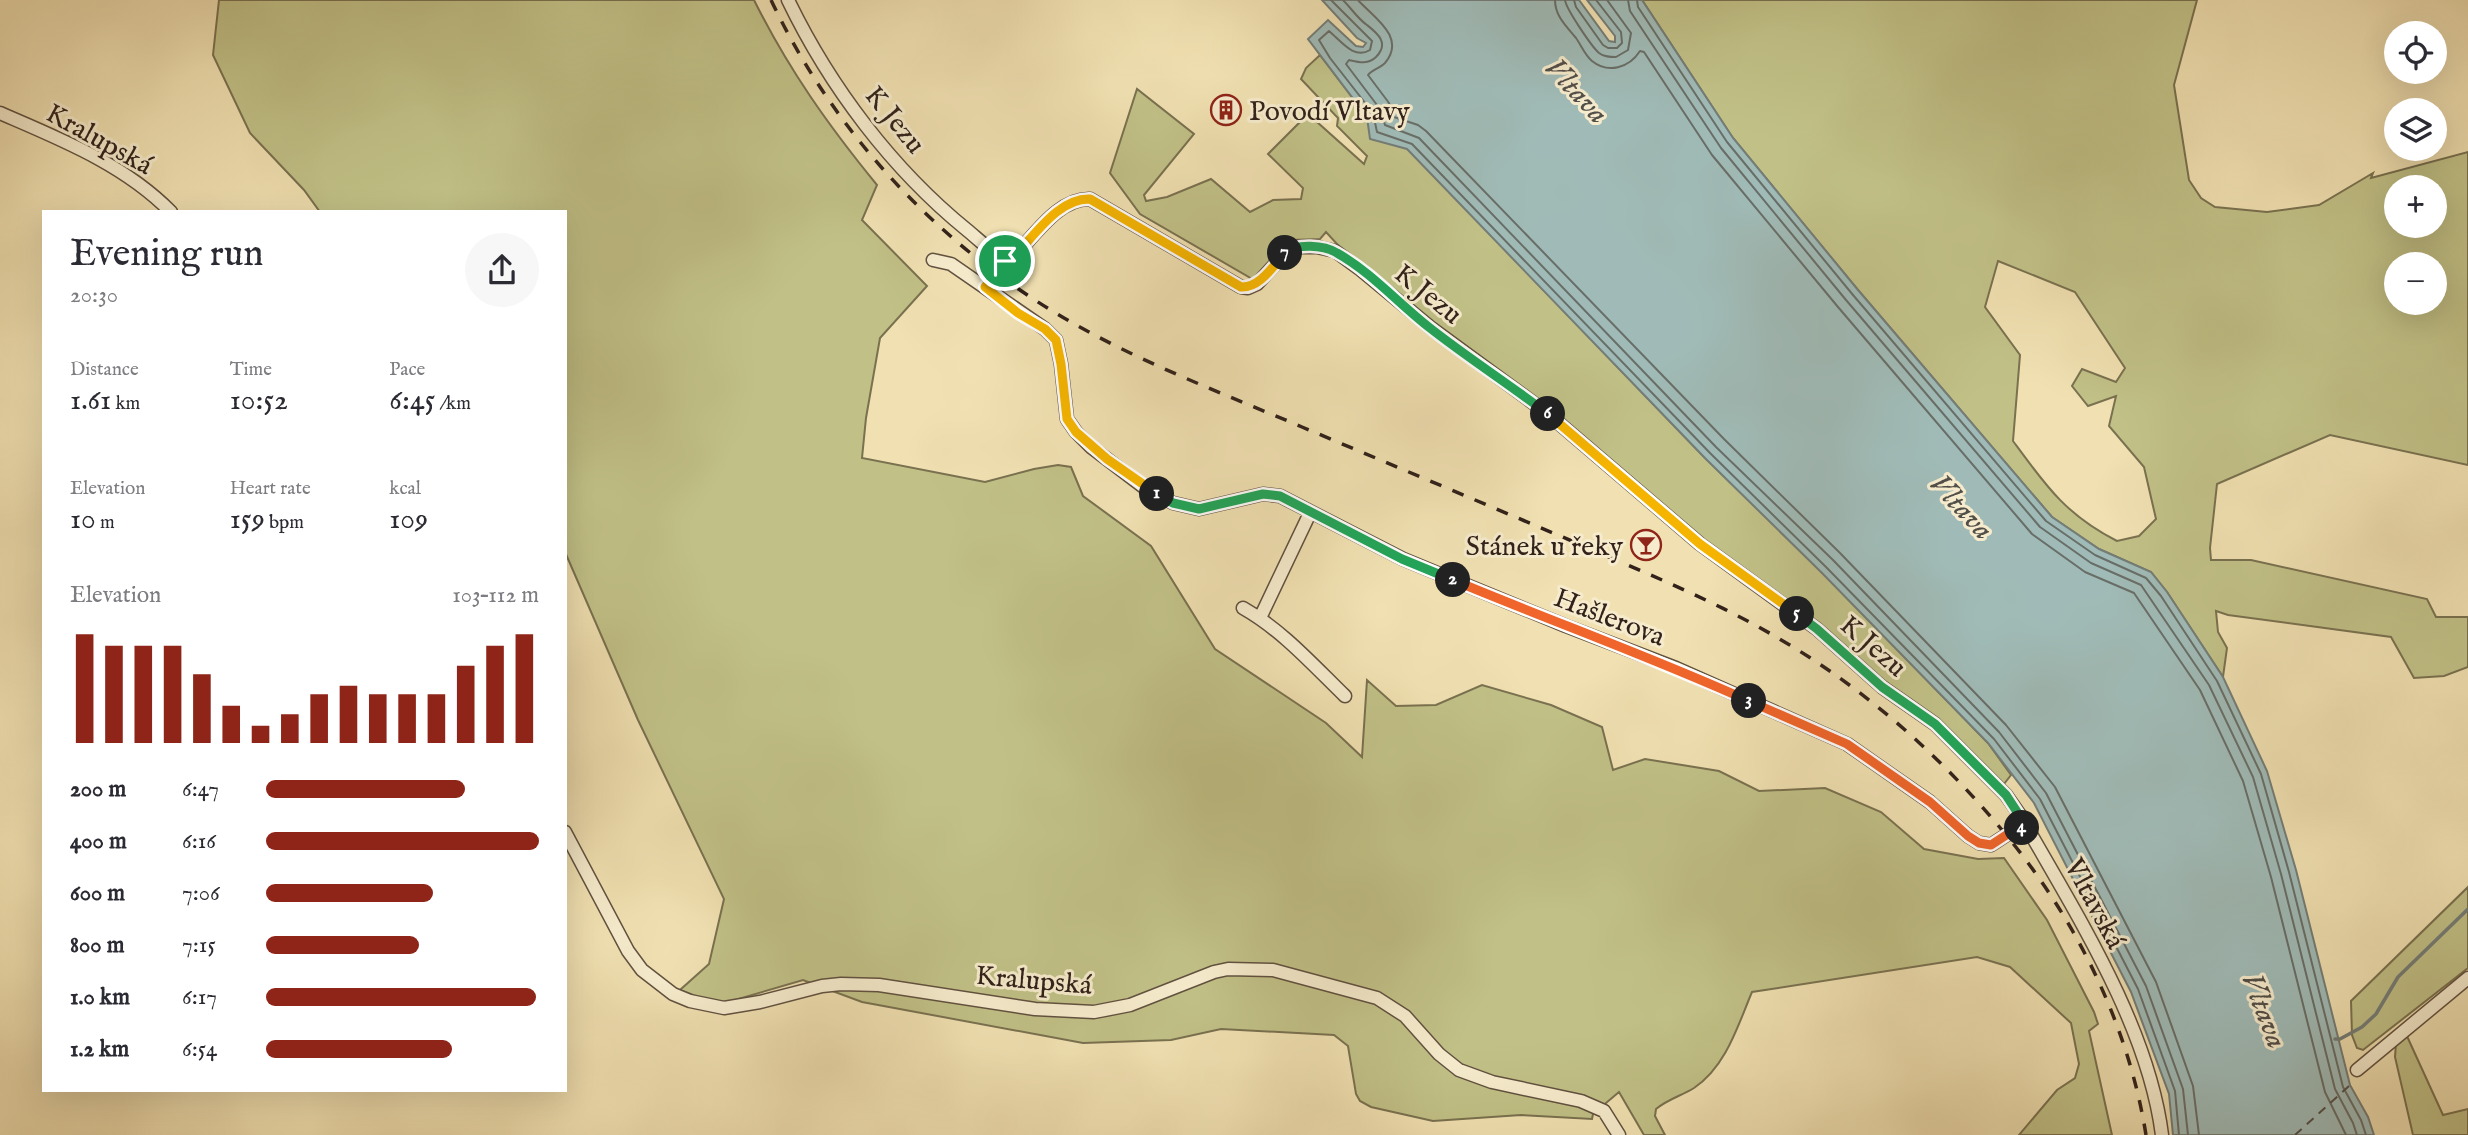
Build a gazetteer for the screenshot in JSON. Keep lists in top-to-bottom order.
{
  "streets": {
    "street": [
      "K Jezu",
      "Kralupská",
      "Hašlerova",
      "Vltavská"
    ]
  },
  "crossings": [
    ["K Jezu", "Vltavská"],
    ["Hašlerova", "Vltavská"]
  ],
  "water": ["Vltava"],
  "places": {
    "building": ["Povodí Vltavy"],
    "bar": ["Stánek u řeky"]
  },
  "page": {
    "map_buttons": ["+", "−"],
    "heading": ["Evening run", "20:30"],
    "pins": [
      "7",
      "6",
      "1",
      "2",
      "5",
      "3",
      "4"
    ],
    "stats": [
      ["Distance", "1.61 km"],
      ["Time", "10:52"],
      ["Pace", "6:45 /km"],
      ["Elevation", "10 m"],
      ["Heart rate", "159 bpm"],
      ["kcal", "109"]
    ],
    "chart": ["Elevation", "103–112 m"],
    "list": [
      {
        "name": "200 m",
        "note": "6:47"
      },
      {
        "name": "400 m",
        "note": "6:16"
      },
      {
        "name": "600 m",
        "note": "7:06"
      },
      {
        "name": "800 m",
        "note": "7:15"
      },
      {
        "name": "1.0 km",
        "note": "6:17"
      },
      {
        "name": "1.2 km",
        "note": "6:54"
      }
    ]
  }
}
